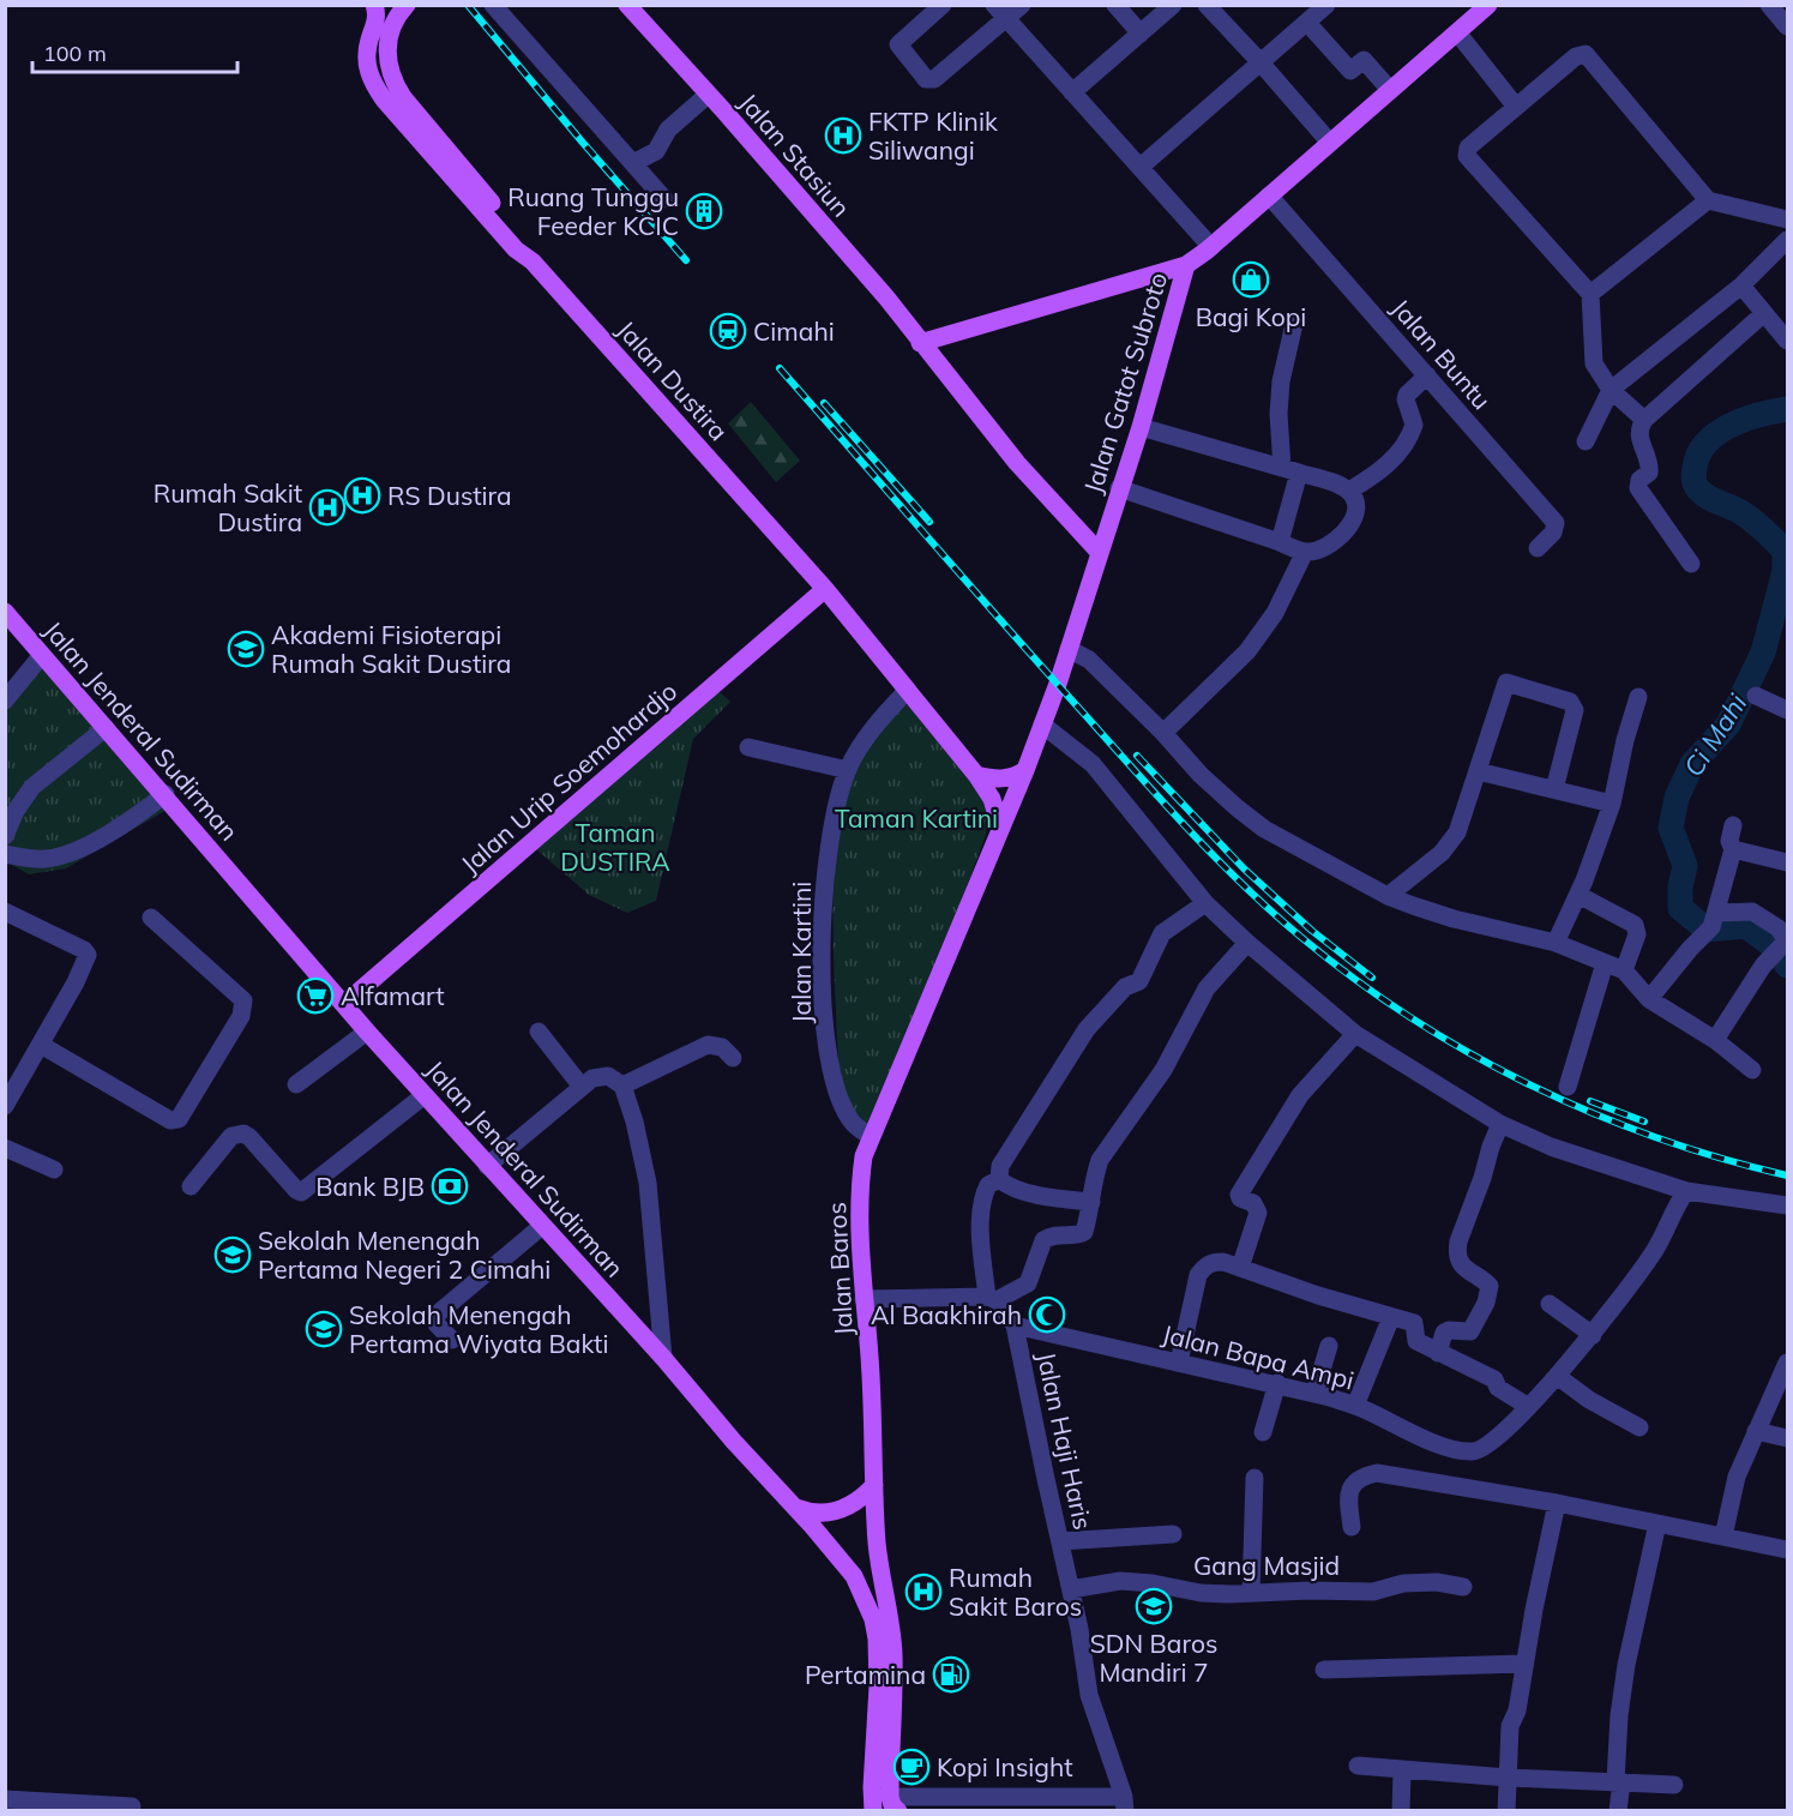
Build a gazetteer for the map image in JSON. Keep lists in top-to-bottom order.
{
  "streets": {
    "main road": [
      "Jalan Stasiun",
      "Jalan Dustira",
      "Jalan Gatot Subroto",
      "Jalan Jenderal Sudirman",
      "Jalan Urip Soemohardjo",
      "Jalan Baros"
    ],
    "street": [
      "Jalan Buntu",
      "Jalan Kartini",
      "Jalan Bapa Ampi",
      "Jalan Haji Haris",
      "Gang Masjid"
    ]
  },
  "crossings": [
    ["Jalan Stasiun", "Jalan Gatot Subroto"],
    ["Jalan Buntu", "Jalan Gatot Subroto"],
    ["Jalan Dustira", "Jalan Urip Soemohardjo"],
    ["Jalan Dustira", "Jalan Kartini"],
    ["Jalan Dustira", "Jalan Baros"],
    ["Jalan Gatot Subroto", "Jalan Baros"],
    ["Jalan Jenderal Sudirman", "Jalan Urip Soemohardjo"],
    ["Jalan Kartini", "Jalan Baros"],
    ["Jalan Bapa Ampi", "Jalan Haji Haris"],
    ["Jalan Haji Haris", "Gang Masjid"]
  ],
  "water": ["Ci Mahi"],
  "parks": ["Taman Kartini", "Taman DUSTIRA"],
  "places": {
    "hospital": [
      "FKTP Klinik Siliwangi",
      "RS Dustira",
      "Rumah Sakit Dustira",
      "Rumah Sakit Baros"
    ],
    "building": ["Ruang Tunggu Feeder KCIC"],
    "shop": ["Bagi Kopi"],
    "station": ["Cimahi"],
    "school or university": [
      "Akademi Fisioterapi Rumah Sakit Dustira",
      "Sekolah Menengah Pertama Negeri 2 Cimahi",
      "Sekolah Menengah Pertama Wiyata Bakti",
      "SDN Baros Mandiri 7"
    ],
    "supermarket": ["Alfamart"],
    "bank": ["Bank BJB"],
    "mosque": ["Al Baakhirah"],
    "fuel station": ["Pertamina"],
    "cafe": ["Kopi Insight"]
  },
  "scale_bar": "100 m"
}
